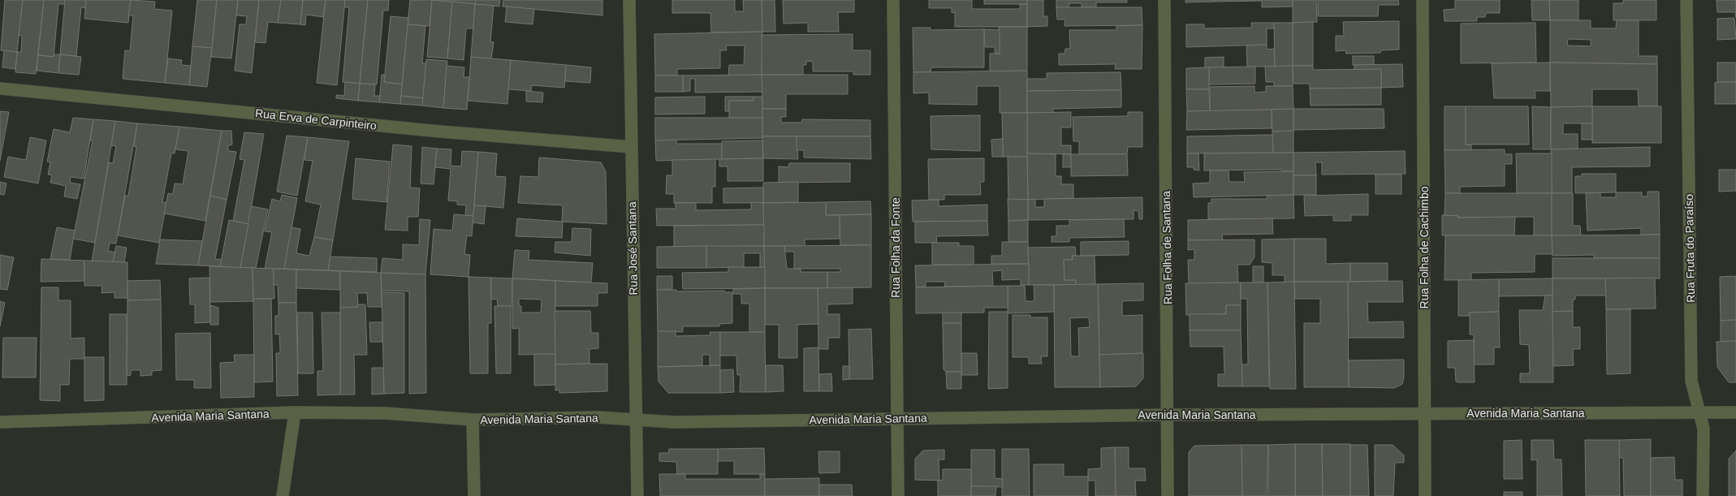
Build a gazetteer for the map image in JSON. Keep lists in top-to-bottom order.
{
  "streets": {
    "street": [
      "Rua Erva de Carpinteiro",
      "Rua Folha da Fonte",
      "Rua Folha de Santana",
      "Rua Folha de Cachimbo",
      "Rua José Santana",
      "Rua Fruta do Paraíso",
      "Avenida Maria Santana"
    ]
  },
  "crossings": [
    ["Rua Erva de Carpinteiro", "Rua José Santana"],
    ["Rua Folha da Fonte", "Avenida Maria Santana"],
    ["Rua Folha de Santana", "Avenida Maria Santana"],
    ["Rua Folha de Cachimbo", "Avenida Maria Santana"],
    ["Rua José Santana", "Avenida Maria Santana"],
    ["Rua Fruta do Paraíso", "Avenida Maria Santana"]
  ]
}
